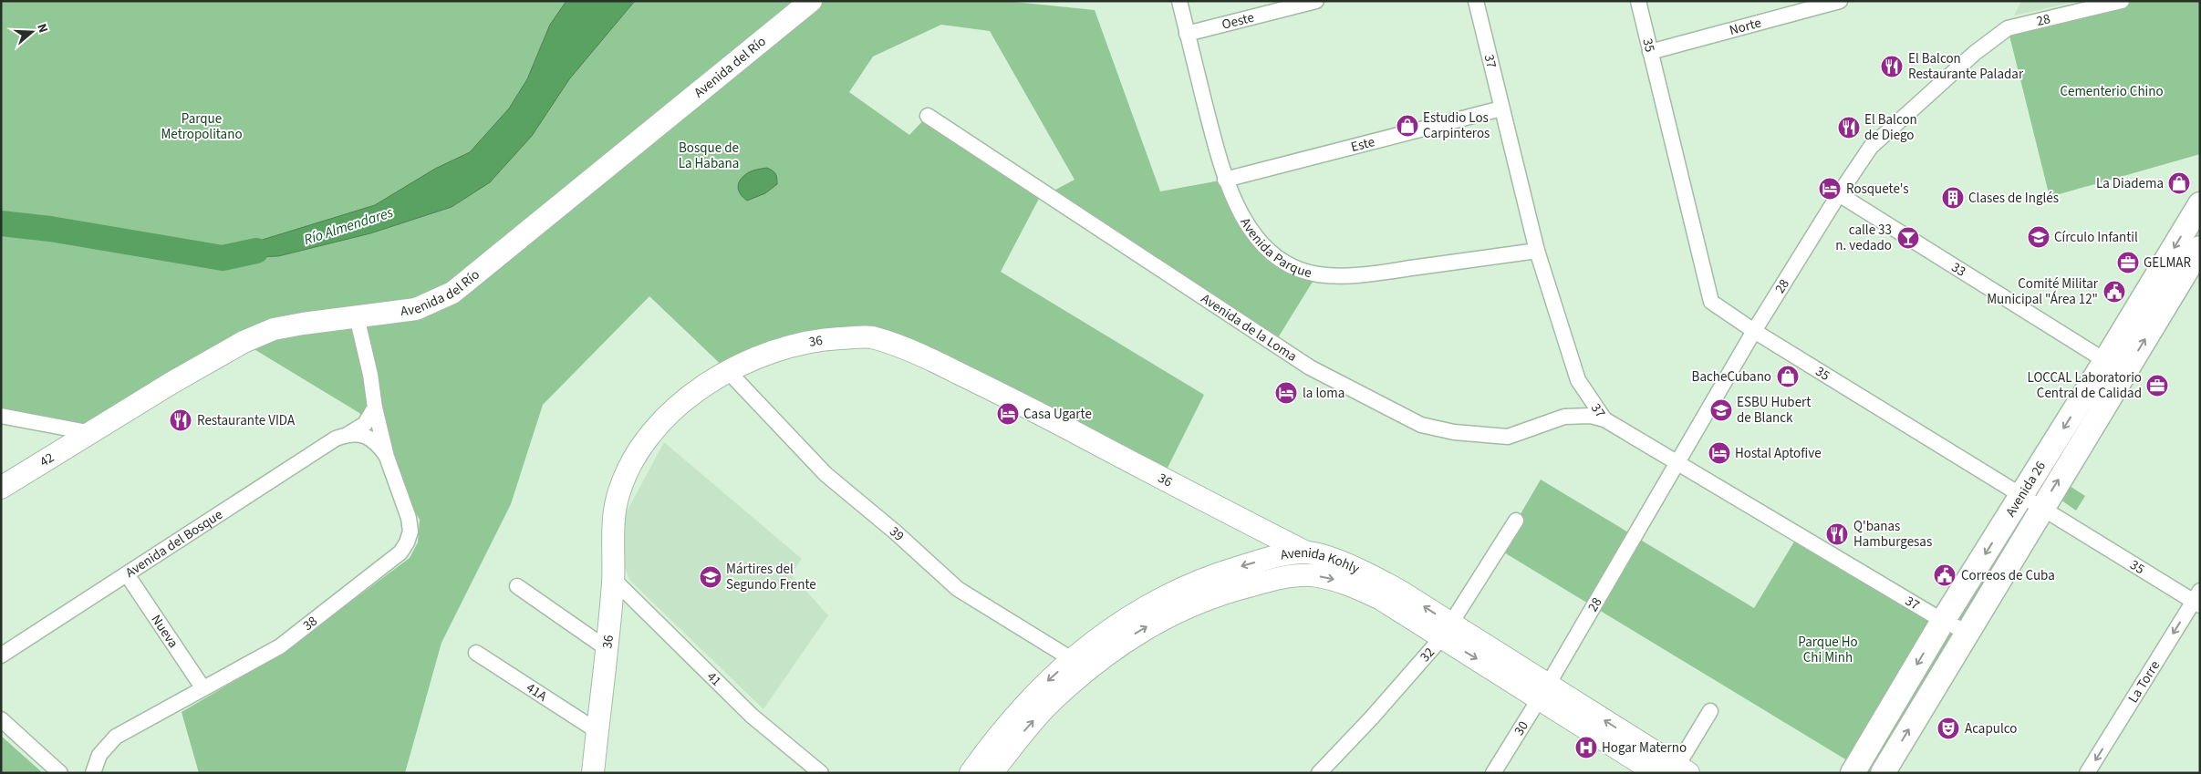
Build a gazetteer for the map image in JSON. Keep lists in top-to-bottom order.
{
  "streets": {
    "main road": ["Avenida 26"],
    "street": [
      "28",
      "Oeste",
      "Norte",
      "35",
      "37",
      "Avenida del Río",
      "Este",
      "Avenida Parque",
      "33",
      "Avenida de la Loma",
      "36",
      "42",
      "39",
      "Avenida del Bosque",
      "Avenida Kohly",
      "38",
      "Nueva",
      "32",
      "41",
      "La Torre",
      "41A",
      "30"
    ]
  },
  "crossings": [
    ["28", "35"],
    ["28", "37"],
    ["28", "33"],
    ["28", "Avenida Kohly"],
    ["28", "30"],
    ["Oeste", "Avenida Parque"],
    ["Norte", "35"],
    ["35", "Avenida 26"],
    ["35", "La Torre"],
    ["37", "Este"],
    ["37", "Avenida Parque"],
    ["37", "Avenida de la Loma"],
    ["37", "Avenida 26"],
    ["Avenida del Río", "42"],
    ["Este", "Avenida Parque"],
    ["33", "Avenida 26"],
    ["36", "39"],
    ["36", "Avenida Kohly"],
    ["36", "41"],
    ["36", "41A"],
    ["39", "Avenida Kohly"],
    ["Avenida del Bosque", "38"],
    ["Avenida del Bosque", "Nueva"],
    ["Avenida Kohly", "32"],
    ["Avenida Kohly", "30"],
    ["38", "Nueva"]
  ],
  "one_way": ["La Torre"],
  "water": ["Río Almendares"],
  "parks": [
    "Cementerio Chino",
    "Parque Metropolitano",
    "Bosque de La Habana",
    "Parque Ho Chi Minh"
  ],
  "places": {
    "restaurant": [
      "El Balcon Restaurante Paladar",
      "El Balcon de Diego",
      "Restaurante VIDA",
      "Q'banas Hamburgesas"
    ],
    "shop": ["Estudio Los Carpinteros", "La Diadema", "BacheCubano"],
    "hotel": [
      "Rosquete's",
      "la loma",
      "Casa Ugarte",
      "Hostal Aptofive"
    ],
    "building": ["Clases de Inglés"],
    "school or university": ["Círculo Infantil", "ESBU Hubert de Blanck", "Mártires del Segundo Frente"],
    "bar": ["calle 33 n. vedado"],
    "office": ["GELMAR", "LOCCAL Laboratorio Central de Calidad"],
    "public building": ["Comité Militar Municipal \"Área 12\"", "Correos de Cuba"],
    "theatre": ["Acapulco"],
    "hospital": ["Hogar Materno"]
  },
  "north": "right"
}
